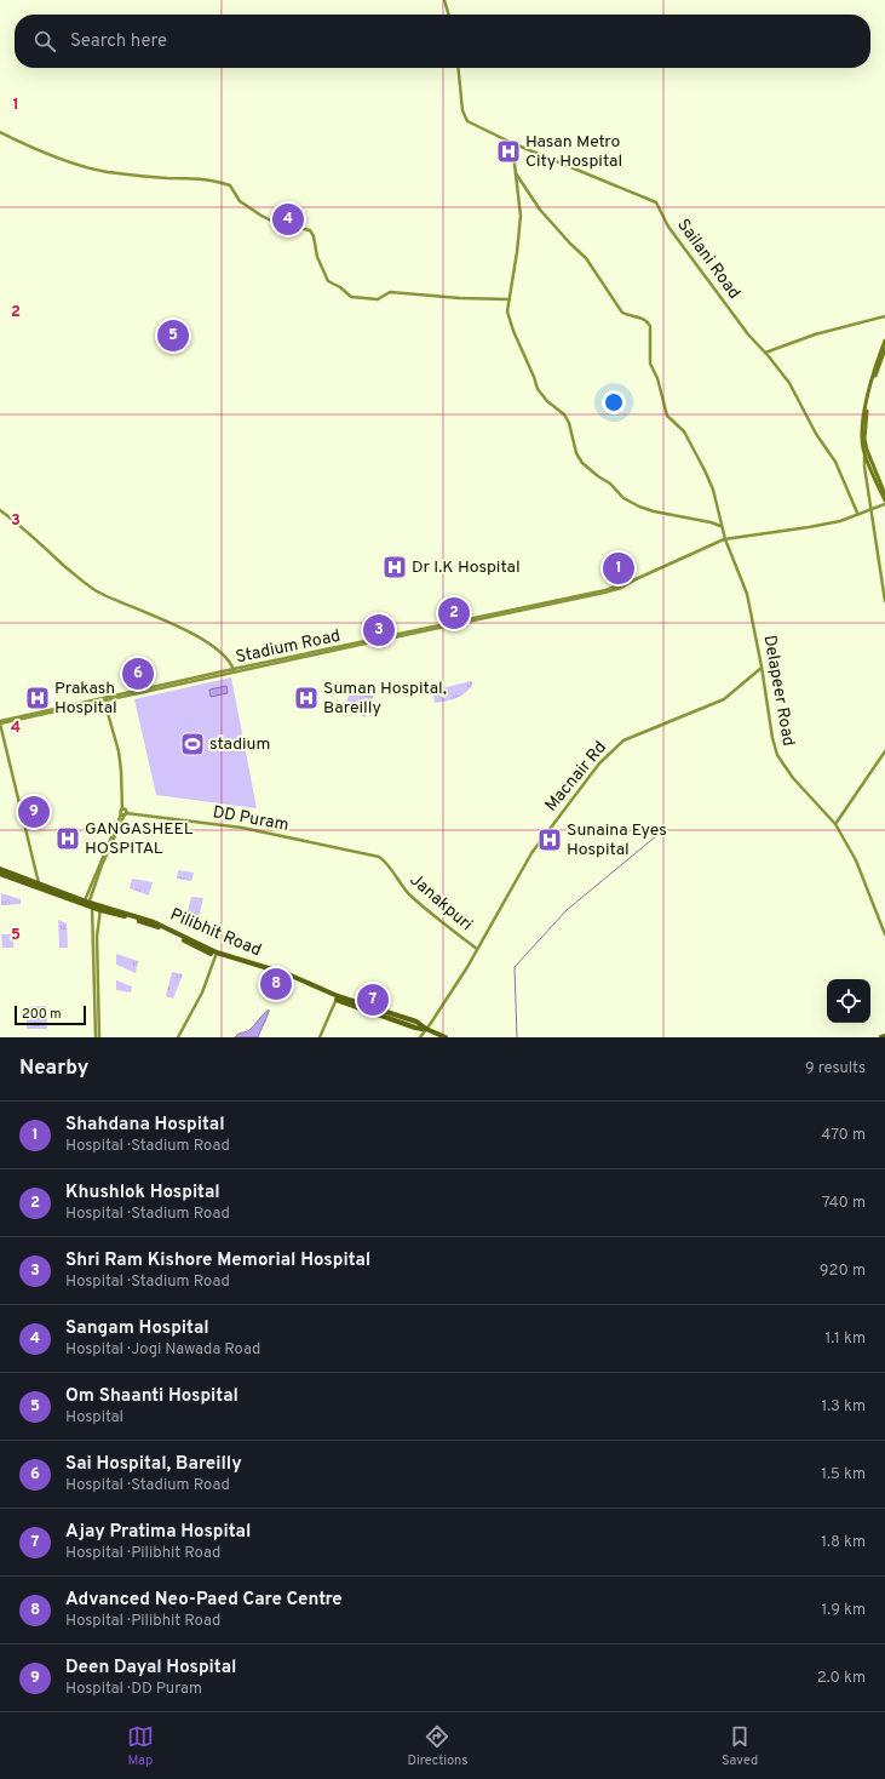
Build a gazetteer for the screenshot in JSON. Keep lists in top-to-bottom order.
{
  "streets": {
    "highway": ["Pilibhit Road"],
    "street": [
      "Sailani Road",
      "Stadium Road",
      "Delapeer Road",
      "Macnair Rd",
      "DD Puram",
      "Janakpuri"
    ]
  },
  "crossings": [
    ["Sailani Road", "Stadium Road"],
    ["Stadium Road", "Delapeer Road"],
    ["Delapeer Road", "Macnair Rd"],
    ["Macnair Rd", "Janakpuri"],
    ["Macnair Rd", "Pilibhit Road"],
    ["DD Puram", "Janakpuri"]
  ],
  "places": {
    "hospital": [
      "Hasan Metro City Hospital",
      "Dr I.K Hospital",
      "Prakash Hospital",
      "Suman Hospital, Bareilly",
      "GANGASHEEL HOSPITAL",
      "Sunaina Eyes Hospital"
    ],
    "sports": ["stadium"]
  },
  "scale_bar": "200 m",
  "page": {
    "search": "Search here",
    "pins": [
      "4",
      "5",
      "1",
      "2",
      "3",
      "6",
      "9",
      "8",
      "7"
    ],
    "scale": "200 m",
    "heading": ["Nearby", "9 results"],
    "list": [
      {
        "mark": "1",
        "name": "Shahdana Hospital",
        "note": "Hospital · Stadium Road",
        "value": "470 m"
      },
      {
        "mark": "2",
        "name": "Khushlok Hospital",
        "note": "Hospital · Stadium Road",
        "value": "740 m"
      },
      {
        "mark": "3",
        "name": "Shri Ram Kishore Memorial Hospital",
        "note": "Hospital · Stadium Road",
        "value": "920 m"
      },
      {
        "mark": "4",
        "name": "Sangam Hospital",
        "note": "Hospital · Jogi Nawada Road",
        "value": "1.1 km"
      },
      {
        "mark": "5",
        "name": "Om Shaanti Hospital",
        "note": "Hospital",
        "value": "1.3 km"
      },
      {
        "mark": "6",
        "name": "Sai Hospital, Bareilly",
        "note": "Hospital · Stadium Road",
        "value": "1.5 km"
      },
      {
        "mark": "7",
        "name": "Ajay Pratima Hospital",
        "note": "Hospital · Pilibhit Road",
        "value": "1.8 km"
      },
      {
        "mark": "8",
        "name": "Advanced Neo-Paed Care Centre",
        "note": "Hospital · Pilibhit Road",
        "value": "1.9 km"
      },
      {
        "mark": "9",
        "name": "Deen Dayal Hospital",
        "note": "Hospital · DD Puram",
        "value": "2.0 km"
      }
    ],
    "nav": ["Map", "Directions", "Saved"]
  },
  "grid": {
    "rows": [
      "1",
      "2",
      "3",
      "4",
      "5"
    ]
  }
}
